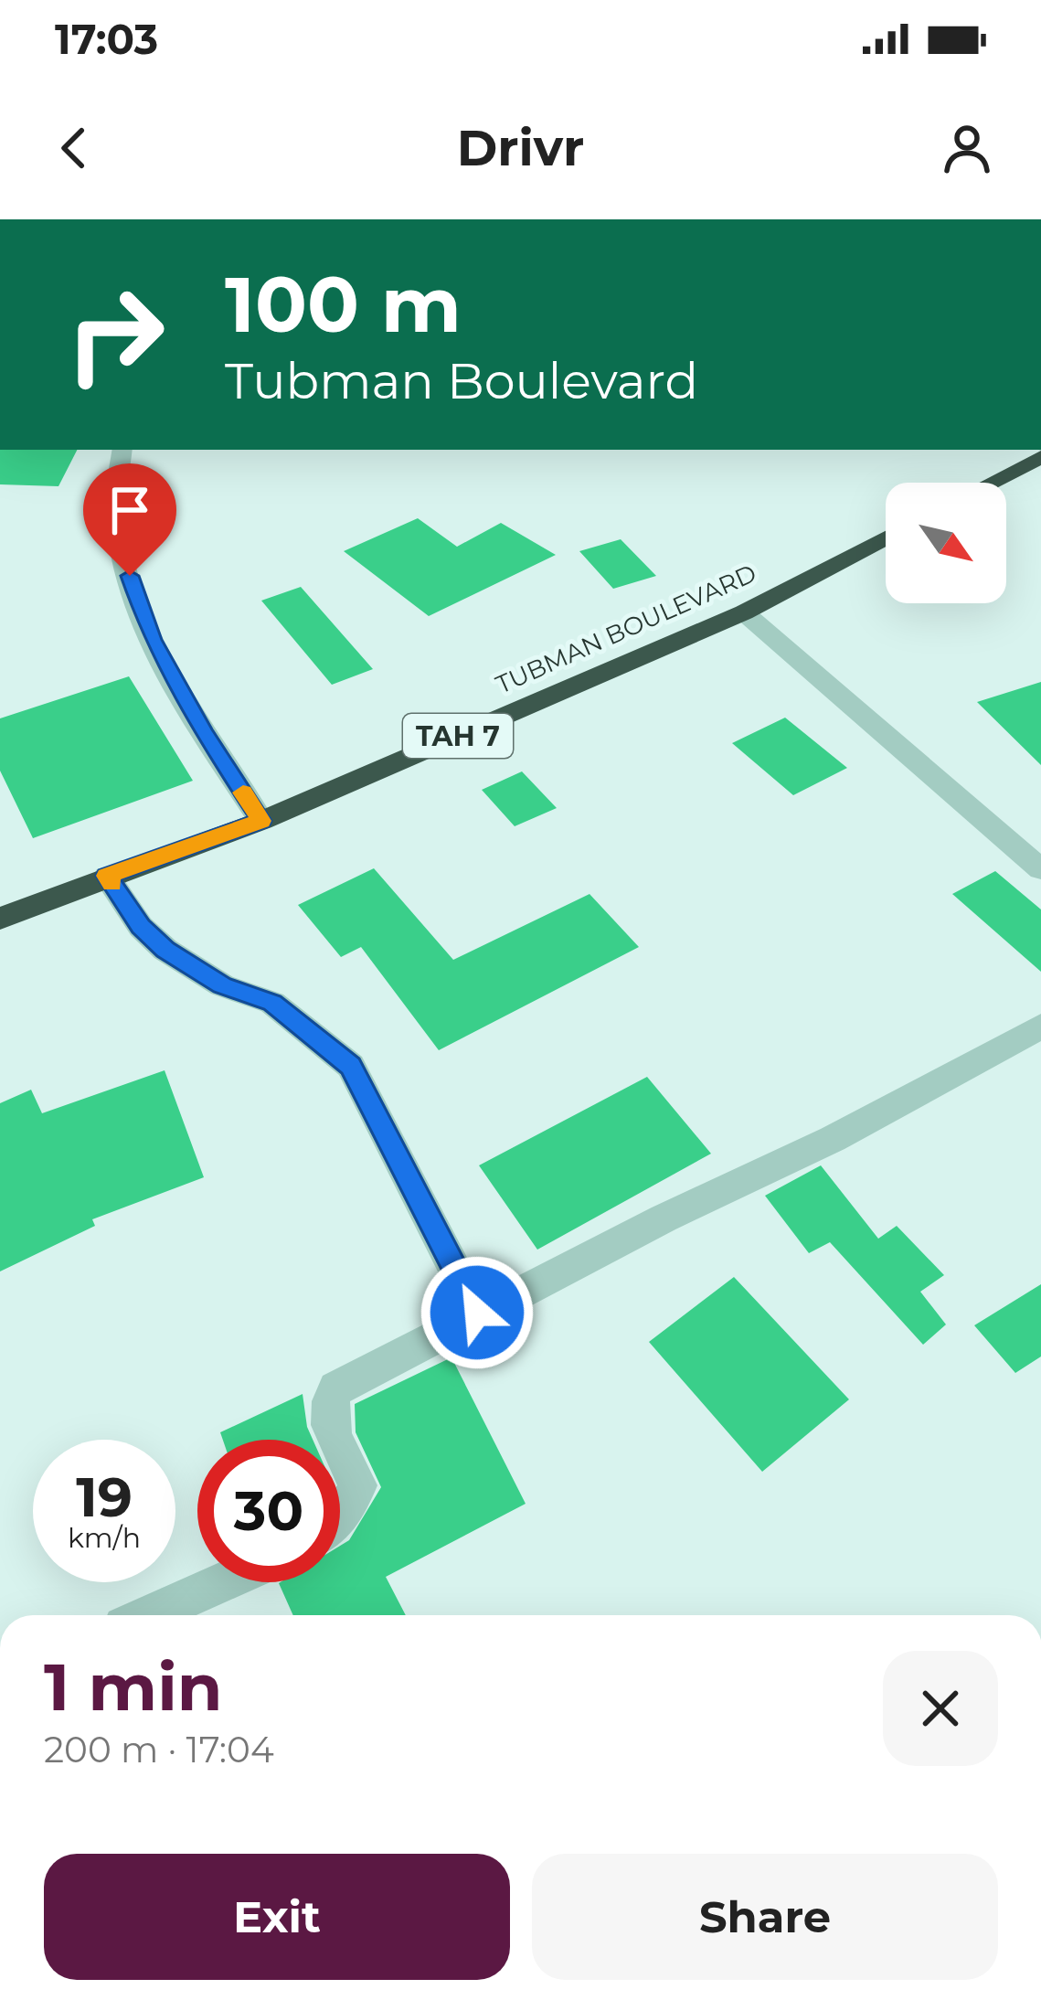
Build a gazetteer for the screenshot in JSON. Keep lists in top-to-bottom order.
{
  "streets": {
    "highway": ["TUBMAN BOULEVARD", "TAH 7"]
  },
  "north": "bottom right",
  "page": {
    "status": "17:03",
    "header": "Drivr",
    "turn": ["100 m", "Tubman Boulevard"],
    "speed": "19 km/h",
    "limit": "30",
    "heading": ["1 min", "200 m · 17:04"],
    "buttons": ["Exit", "Share"]
  }
}
